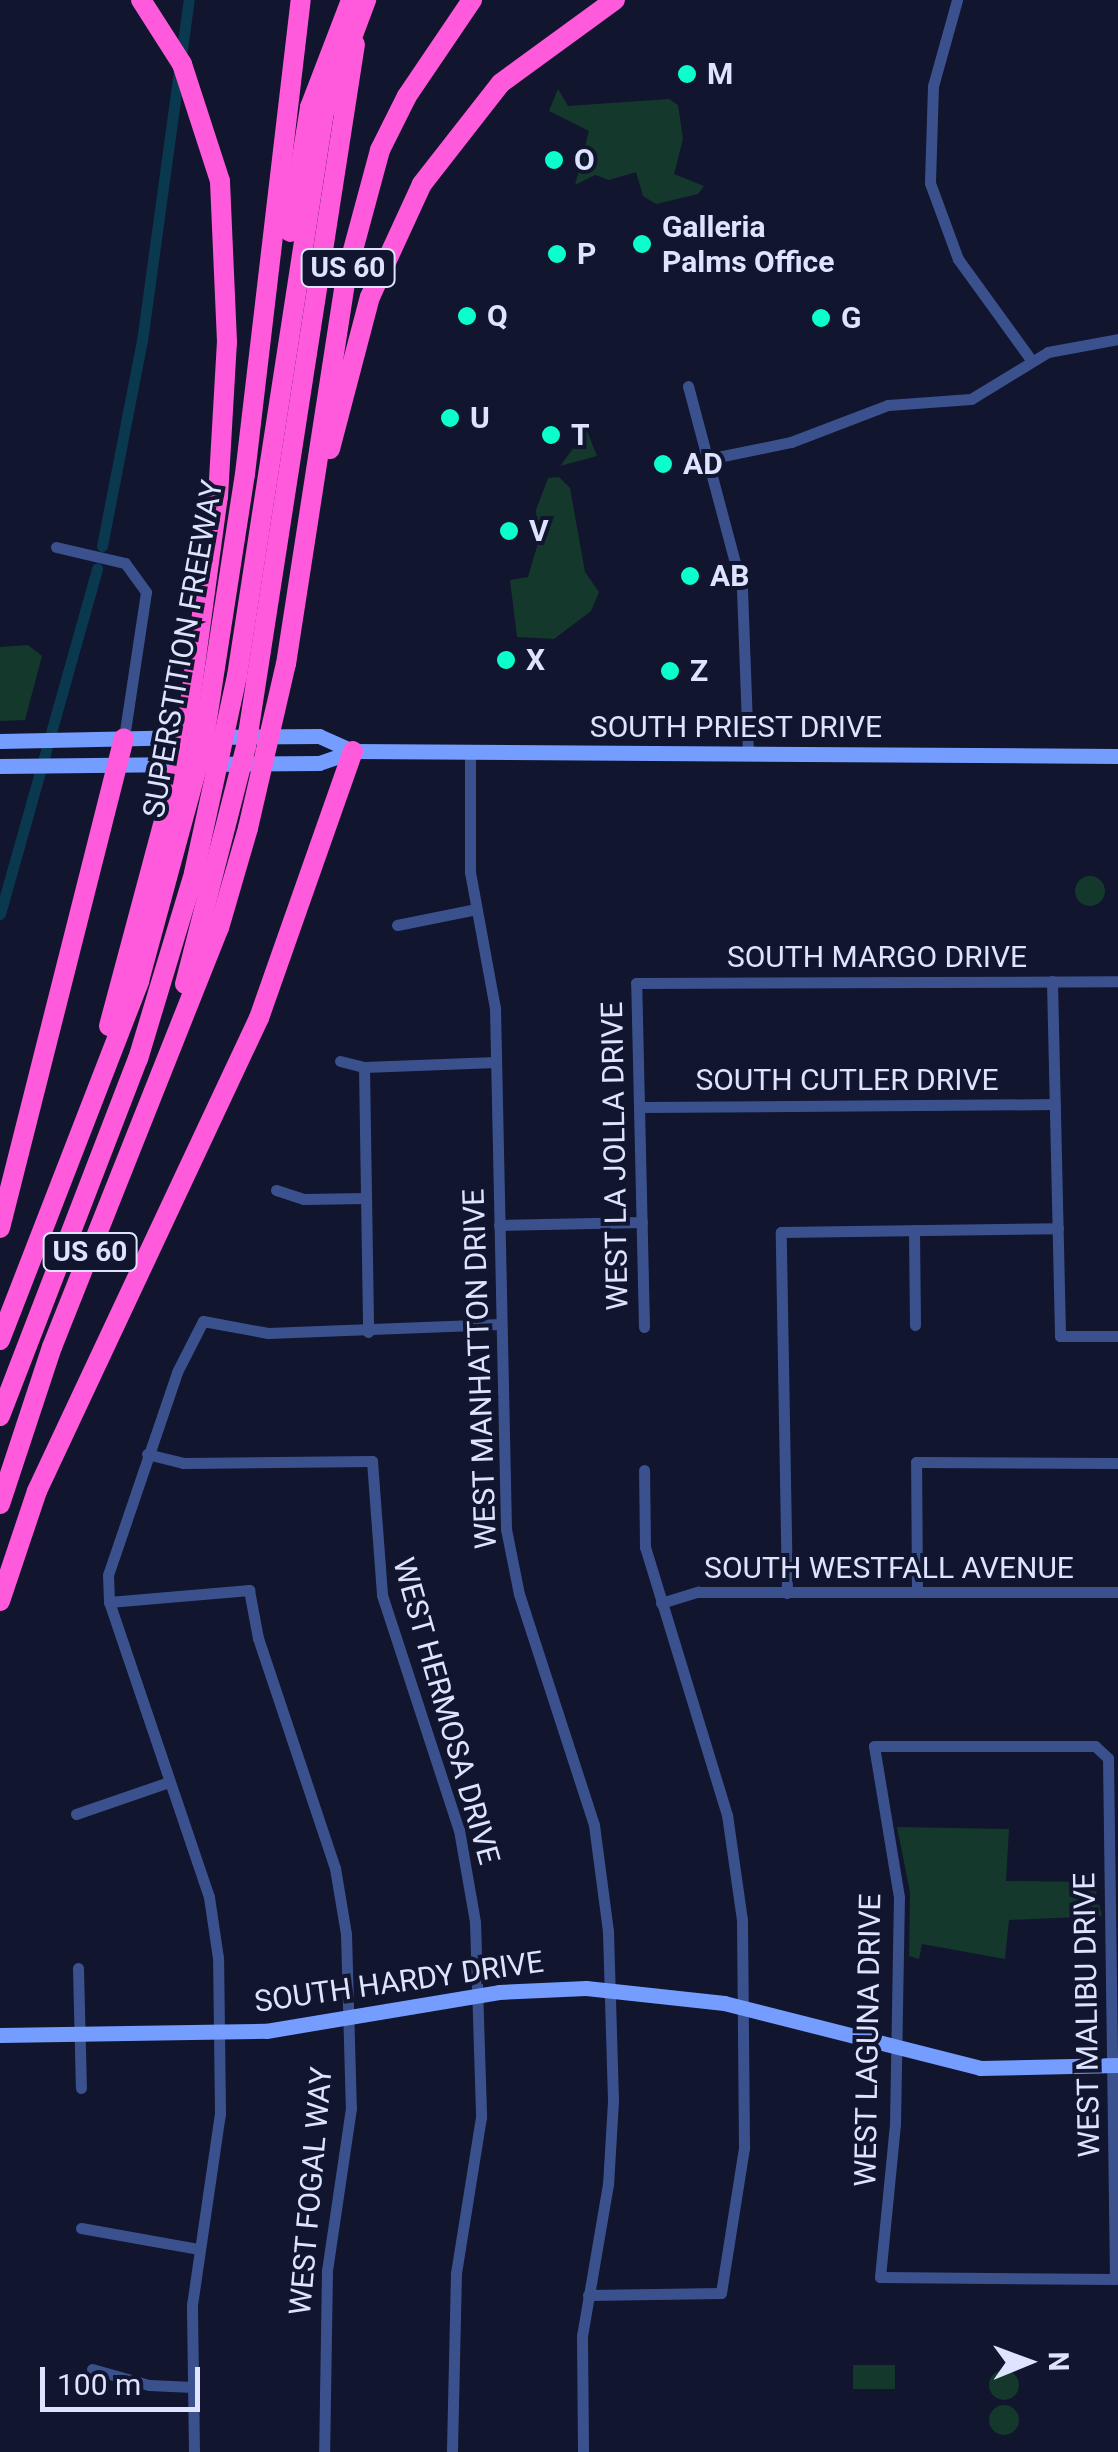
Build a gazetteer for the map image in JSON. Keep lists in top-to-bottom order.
{
  "streets": {
    "highway": ["US 60", "SUPERSTITION FREEWAY"],
    "main road": ["SOUTH PRIEST DRIVE", "SOUTH HARDY DRIVE"],
    "street": [
      "SOUTH MARGO DRIVE",
      "SOUTH CUTLER DRIVE",
      "WEST LA JOLLA DRIVE",
      "WEST MANHATTON DRIVE",
      "SOUTH WESTFALL AVENUE",
      "WEST HERMOSA DRIVE",
      "WEST MALIBU DRIVE",
      "WEST LAGUNA DRIVE",
      "WEST FOGAL WAY"
    ]
  },
  "crossings": [
    ["SOUTH PRIEST DRIVE", "WEST MANHATTON DRIVE"],
    ["SOUTH MARGO DRIVE", "WEST LA JOLLA DRIVE"],
    ["SOUTH CUTLER DRIVE", "WEST LA JOLLA DRIVE"],
    ["WEST MANHATTON DRIVE", "SOUTH HARDY DRIVE"],
    ["WEST HERMOSA DRIVE", "SOUTH HARDY DRIVE"],
    ["SOUTH HARDY DRIVE", "WEST MALIBU DRIVE"],
    ["SOUTH HARDY DRIVE", "WEST LAGUNA DRIVE"],
    ["SOUTH HARDY DRIVE", "WEST FOGAL WAY"],
    ["WEST MALIBU DRIVE", "WEST LAGUNA DRIVE"]
  ],
  "places": [
    "M",
    "O",
    "Galleria Palms Office",
    "P",
    "Q",
    "G",
    "U",
    "T",
    "AD",
    "V",
    "AB",
    "X",
    "Z"
  ],
  "scale_bar": "100 m",
  "north": "right"
}
